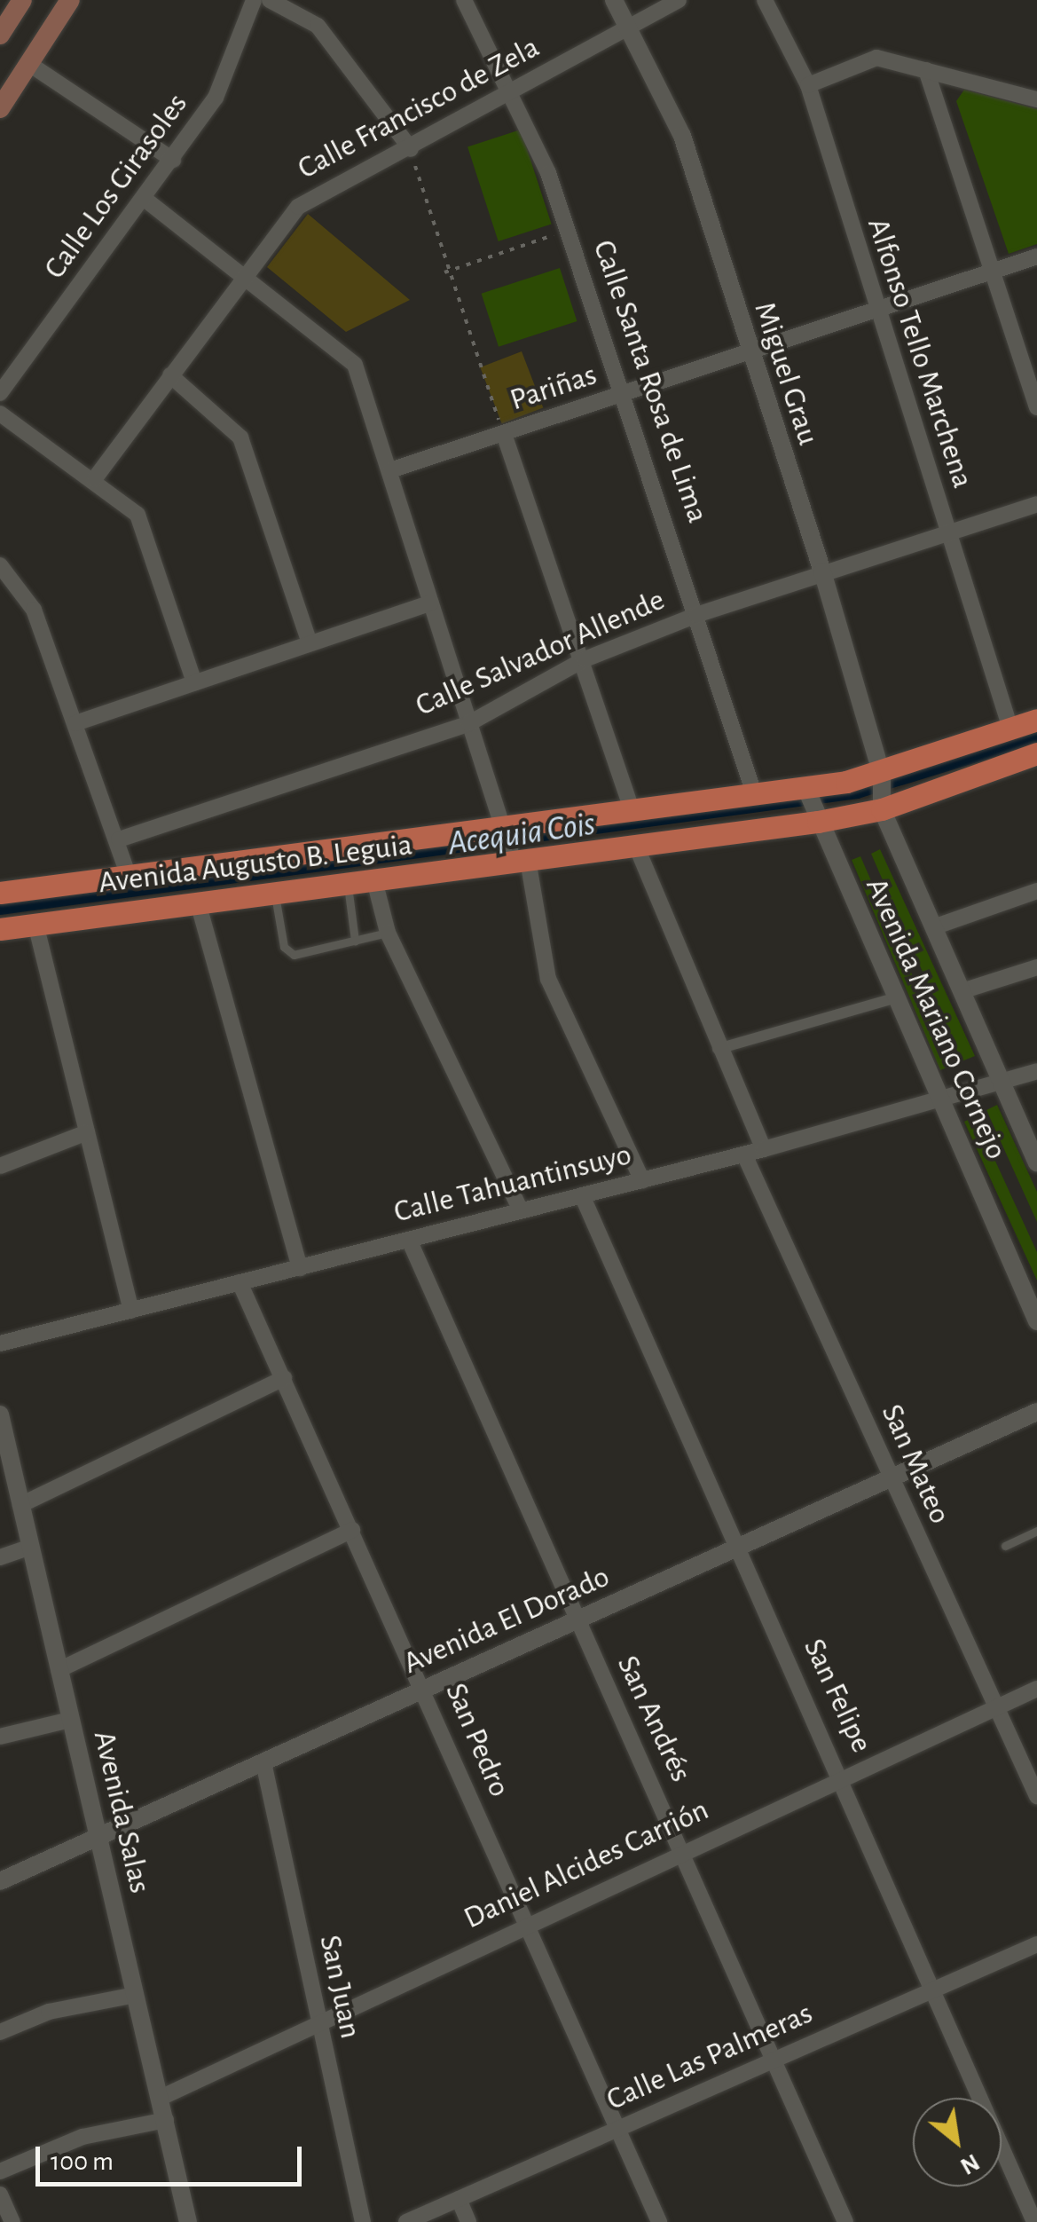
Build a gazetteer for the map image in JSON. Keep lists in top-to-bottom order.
{
  "streets": {
    "main road": ["Avenida Augusto B. Leguia"],
    "street": [
      "Calle Francisco de Zela",
      "Calle Los Girasoles",
      "Alfonso Tello Marchena",
      "Miguel Grau",
      "Calle Santa Rosa de Lima",
      "Pariñas",
      "Calle Salvador Allende",
      "Avenida Mariano Cornejo",
      "Calle Tahuantinsuyo",
      "San Mateo",
      "Avenida El Dorado",
      "San Felipe",
      "San Andrés",
      "San Pedro",
      "Avenida Salas",
      "Daniel Alcides Carrión",
      "San Juan",
      "Calle Las Palmeras"
    ]
  },
  "crossings": [
    ["Calle Francisco de Zela", "Miguel Grau"],
    ["Calle Francisco de Zela", "Calle Santa Rosa de Lima"],
    ["Alfonso Tello Marchena", "Pariñas"],
    ["Alfonso Tello Marchena", "Calle Salvador Allende"],
    ["Alfonso Tello Marchena", "Avenida Augusto B. Leguia"],
    ["Miguel Grau", "Pariñas"],
    ["Miguel Grau", "Calle Salvador Allende"],
    ["Miguel Grau", "Avenida Augusto B. Leguia"],
    ["Miguel Grau", "Avenida Mariano Cornejo"],
    ["Calle Santa Rosa de Lima", "Pariñas"],
    ["Calle Santa Rosa de Lima", "Calle Salvador Allende"],
    ["Calle Santa Rosa de Lima", "Avenida Augusto B. Leguia"],
    ["Avenida Augusto B. Leguia", "Avenida Mariano Cornejo"],
    ["Avenida Mariano Cornejo", "Calle Tahuantinsuyo"],
    ["Calle Tahuantinsuyo", "San Mateo"],
    ["Calle Tahuantinsuyo", "San Felipe"],
    ["Calle Tahuantinsuyo", "San Andrés"],
    ["Calle Tahuantinsuyo", "San Pedro"],
    ["San Mateo", "Avenida El Dorado"],
    ["San Mateo", "Daniel Alcides Carrión"],
    ["Avenida El Dorado", "San Felipe"],
    ["Avenida El Dorado", "San Andrés"],
    ["Avenida El Dorado", "San Pedro"],
    ["Avenida El Dorado", "Avenida Salas"],
    ["Avenida El Dorado", "San Juan"],
    ["San Felipe", "Daniel Alcides Carrión"],
    ["San Felipe", "Calle Las Palmeras"],
    ["San Andrés", "Daniel Alcides Carrión"],
    ["San Andrés", "Calle Las Palmeras"],
    ["San Pedro", "Daniel Alcides Carrión"],
    ["San Pedro", "Calle Las Palmeras"],
    ["Avenida Salas", "Daniel Alcides Carrión"],
    ["Daniel Alcides Carrión", "San Juan"]
  ],
  "water": ["Acequia Cois"],
  "scale_bar": "100 m",
  "north": "bottom right"
}
